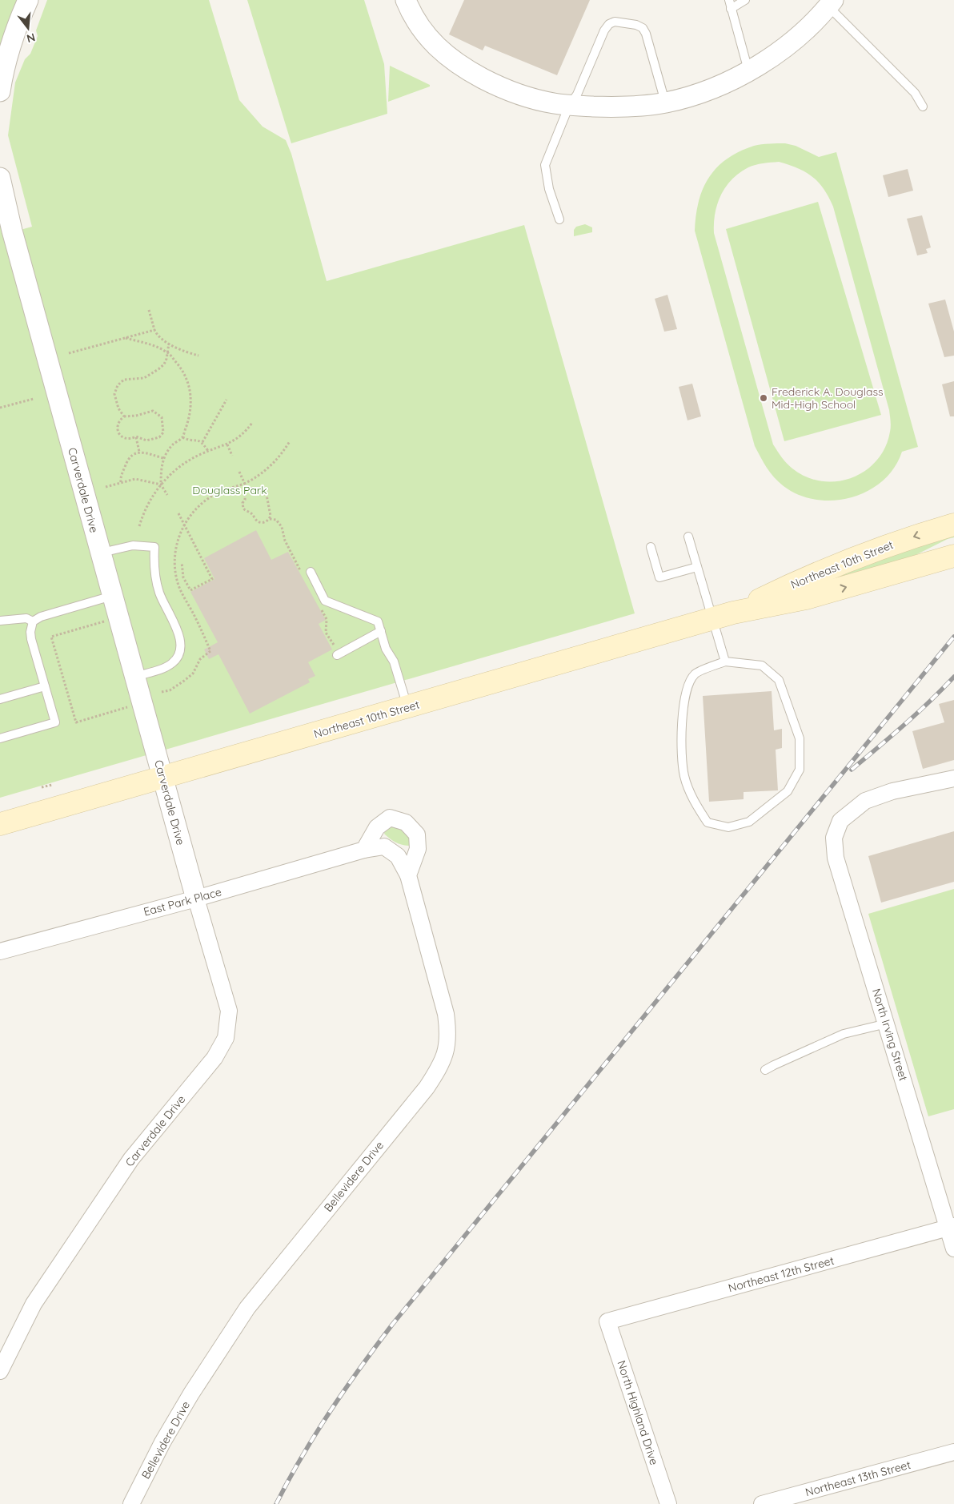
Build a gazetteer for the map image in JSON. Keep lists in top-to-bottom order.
{
  "streets": {
    "main road": ["Northeast 10th Street"],
    "street": [
      "Carverdale Drive",
      "East Park Place",
      "North Irving Street",
      "Bellevidere Drive",
      "Northeast 12th Street",
      "North Highland Drive",
      "Northeast 13th Street"
    ]
  },
  "crossings": [
    ["Carverdale Drive", "Northeast 10th Street"],
    ["Carverdale Drive", "East Park Place"],
    ["East Park Place", "Bellevidere Drive"],
    ["North Irving Street", "Northeast 12th Street"],
    ["Northeast 12th Street", "North Highland Drive"]
  ],
  "parks": ["Douglass Park"],
  "places": ["Frederick A. Douglass Mid-High School"],
  "north": "bottom"
}
